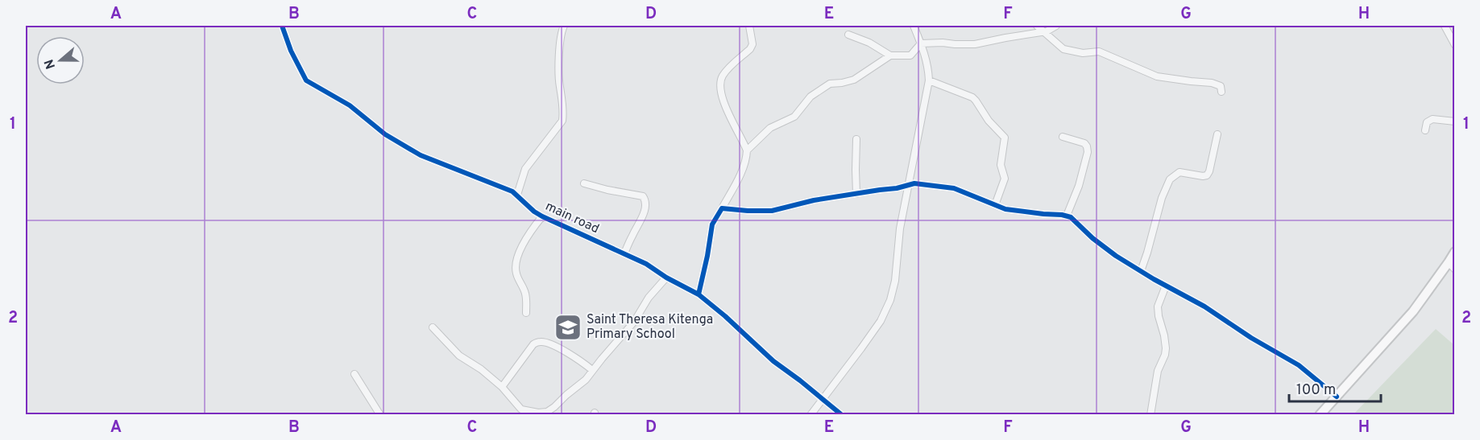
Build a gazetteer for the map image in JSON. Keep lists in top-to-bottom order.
{
  "streets": {
    "street": ["main road"]
  },
  "places": {
    "school or university": ["Saint Theresa Kitenga Primary School"]
  },
  "scale_bar": "100 m",
  "north": "left",
  "grid": {
    "columns": [
      "A",
      "B",
      "C",
      "D",
      "E",
      "F",
      "G",
      "H"
    ],
    "rows": ["1", "2"]
  }
}
